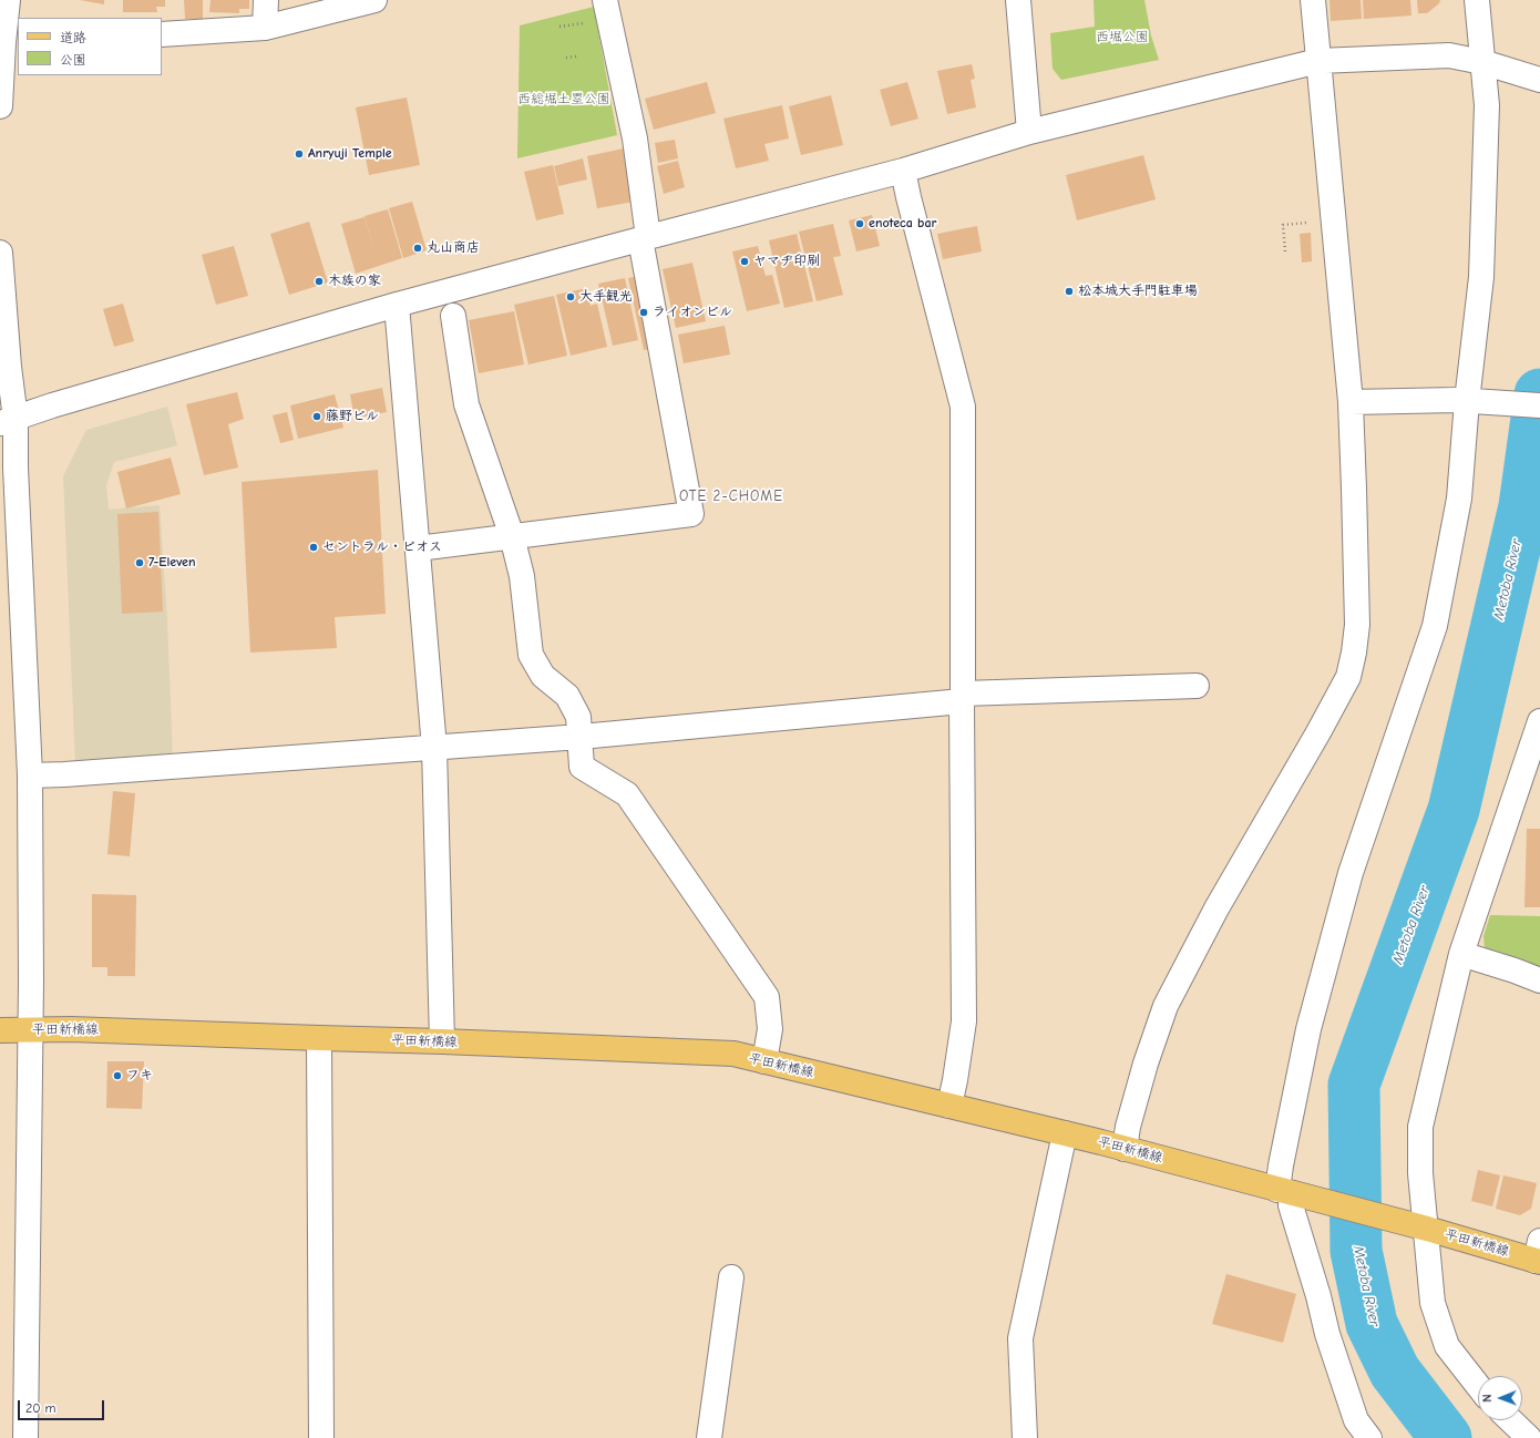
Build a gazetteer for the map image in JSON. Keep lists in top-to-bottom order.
{
  "streets": {
    "main road": ["平田新橋線"]
  },
  "districts": ["OTE 2-CHOME"],
  "water": ["Metoba River"],
  "parks": ["西堀公園", "西総堀土塁公園"],
  "places": [
    "Anryuji Temple",
    "enoteca bar",
    "丸山商店",
    "ヤマヂ印刷",
    "木族の家",
    "松本城大手門駐車場",
    "大手観光",
    "ライオンビル",
    "藤野ビル",
    "セントラル・ビオス",
    "7-Eleven",
    "フキ"
  ],
  "legend": ["道路", "公園"],
  "scale_bar": "20 m",
  "north": "left"
}
